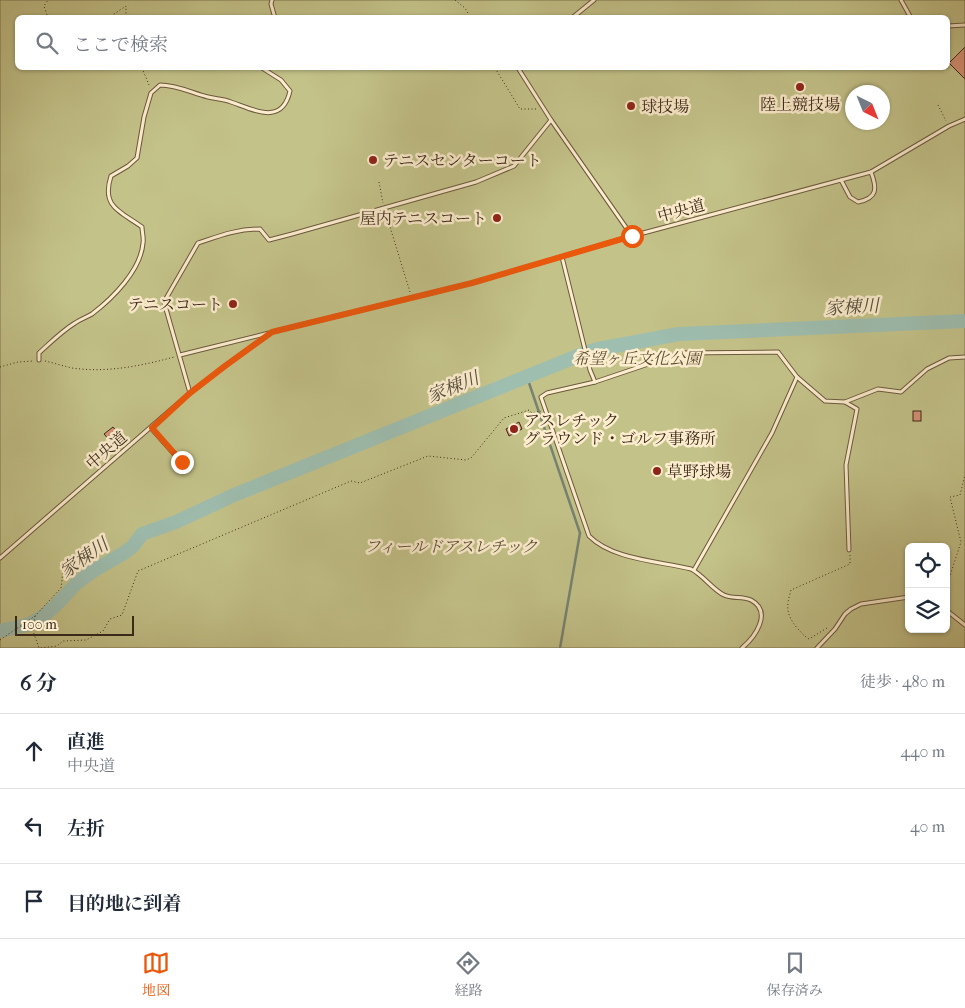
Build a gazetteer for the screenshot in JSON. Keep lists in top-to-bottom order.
{
  "streets": {
    "lane": ["中央道"]
  },
  "water": ["家棟川"],
  "parks": ["希望ヶ丘文化公園", "フィールドアスレチック"],
  "places": [
    "陸上競技場",
    "球技場",
    "テニスセンターコート",
    "屋内テニスコート",
    "テニスコート",
    "アスレチック グラウンド・ゴルフ事務所",
    "草野球場"
  ],
  "scale_bar": "100 m",
  "north": "bottom right",
  "page": {
    "search": "ここで検索",
    "scale": "100 m",
    "heading": ["6 分", "徒歩 · 480 m"],
    "list": [
      ["直進", "中央道", "440 m"],
      ["左折", "40 m"],
      "目的地に到着"
    ],
    "nav": ["地図", "経路", "保存済み"]
  }
}
